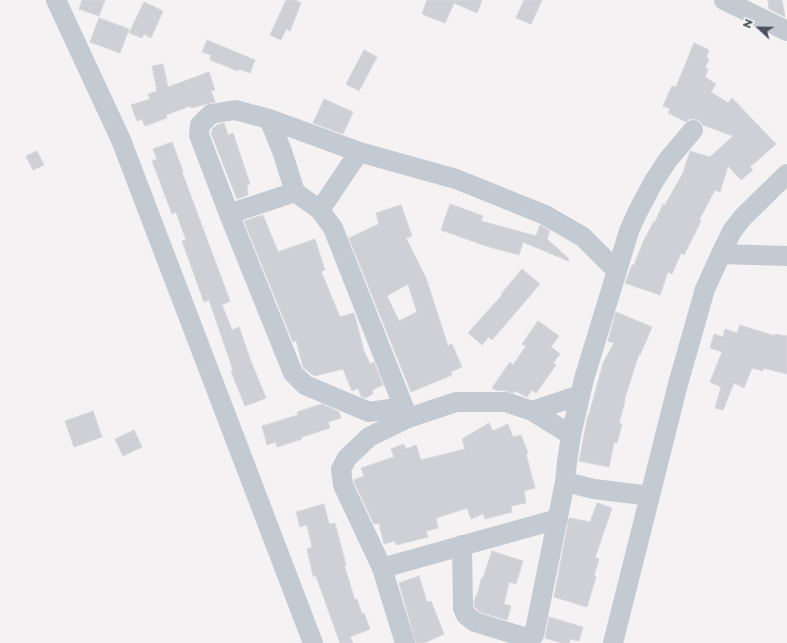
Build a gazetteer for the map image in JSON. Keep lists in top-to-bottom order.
{
  "north": "left"
}
